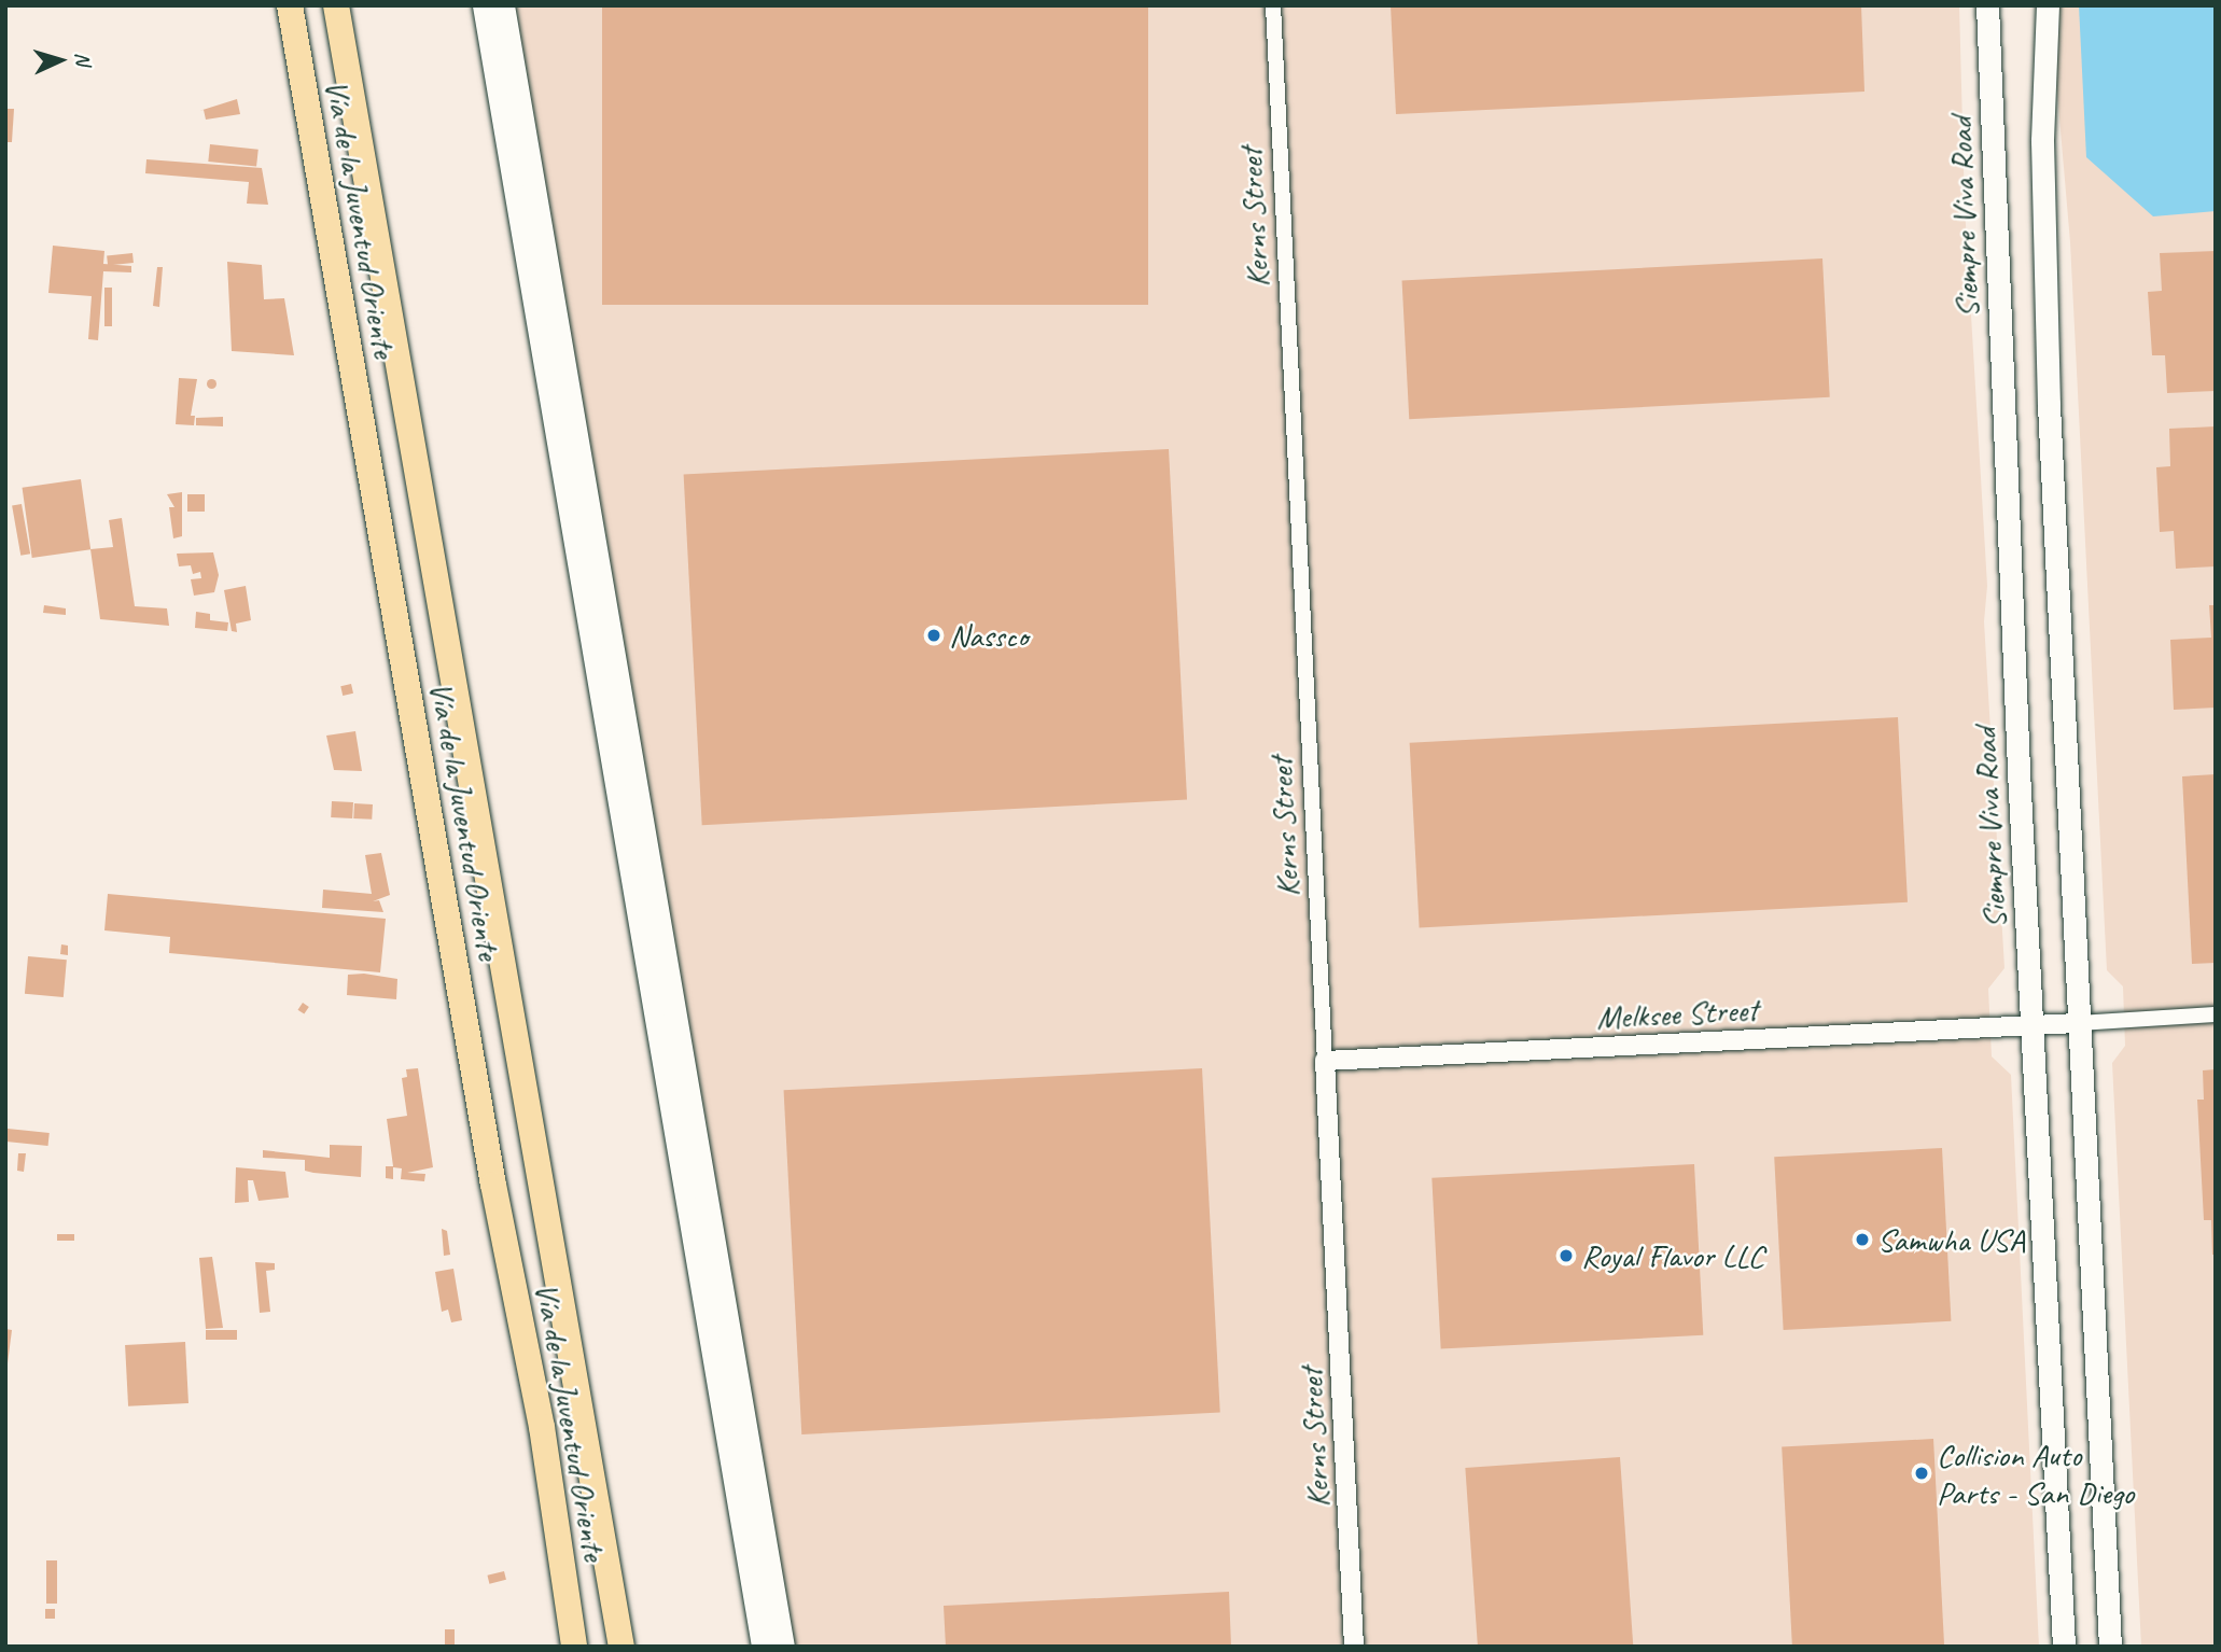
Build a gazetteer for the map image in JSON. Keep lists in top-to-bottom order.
{
  "streets": {
    "highway": ["Vía de la Juventud Oriente"],
    "main road": ["Siempre Viva Road"],
    "street": ["Kerns Street", "Melksee Street"]
  },
  "crossings": [
    ["Kerns Street", "Melksee Street"],
    ["Siempre Viva Road", "Melksee Street"]
  ],
  "places": [
    "Nassco",
    "Samwha USA",
    "Royal Flavor LLC",
    "Collision Auto Parts - San Diego"
  ],
  "north": "right"
}
